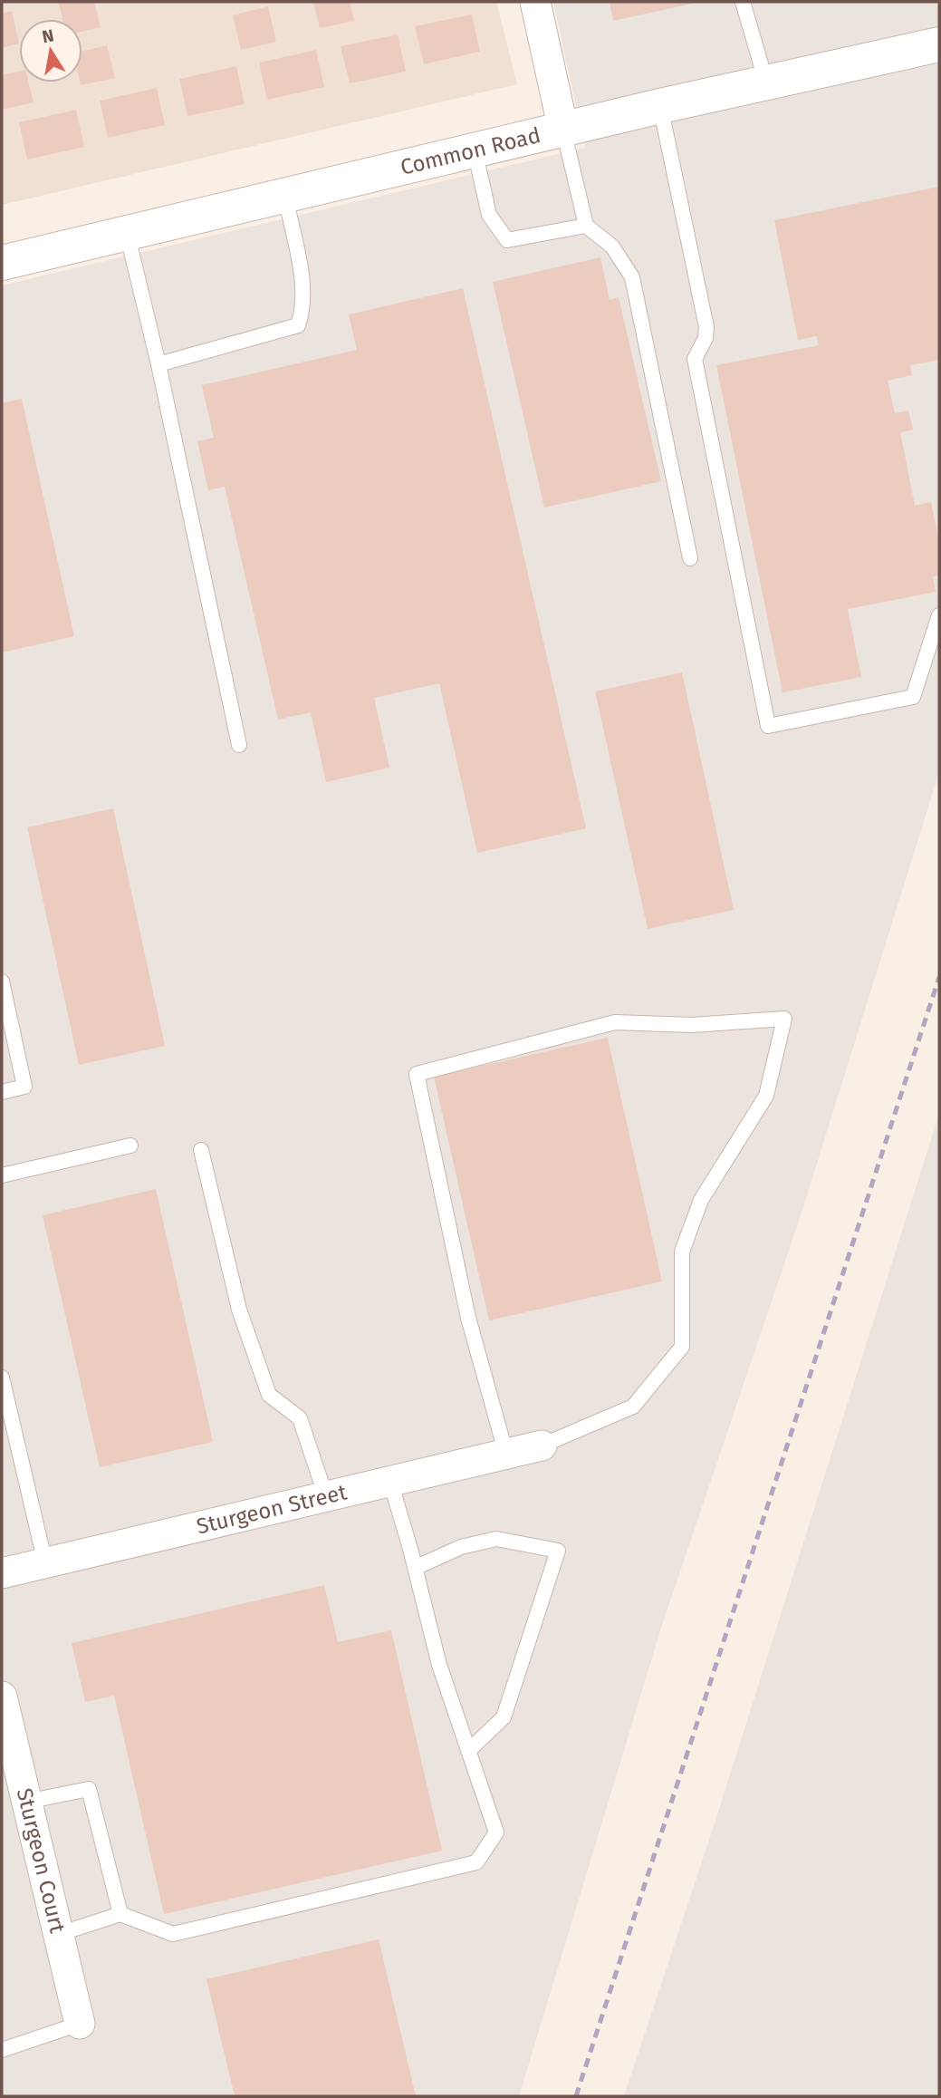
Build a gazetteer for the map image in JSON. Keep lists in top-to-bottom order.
{
  "streets": {
    "street": ["Common Road", "Sturgeon Street", "Sturgeon Court"]
  },
  "north": "top"
}
